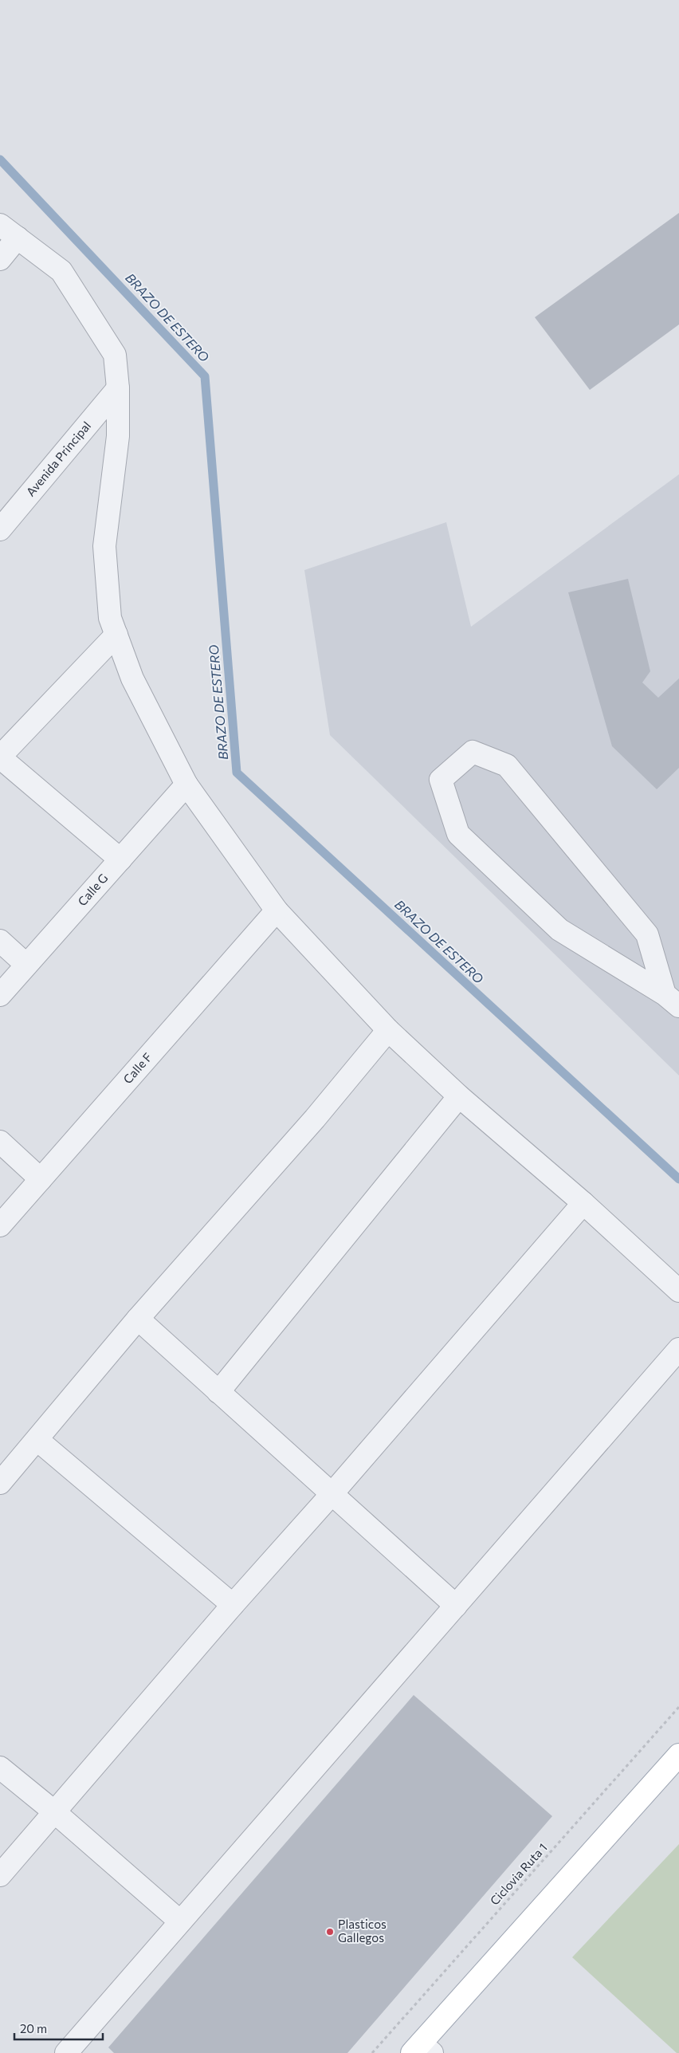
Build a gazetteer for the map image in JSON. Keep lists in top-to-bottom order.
{
  "streets": {
    "street": ["Avenida Principal", "Calle G", "Calle F"],
    "path": ["Ciclovia Ruta 1"]
  },
  "water": ["BRAZO DE ESTERO"],
  "places": ["Plasticos Gallegos"],
  "scale_bar": "20 m"
}
